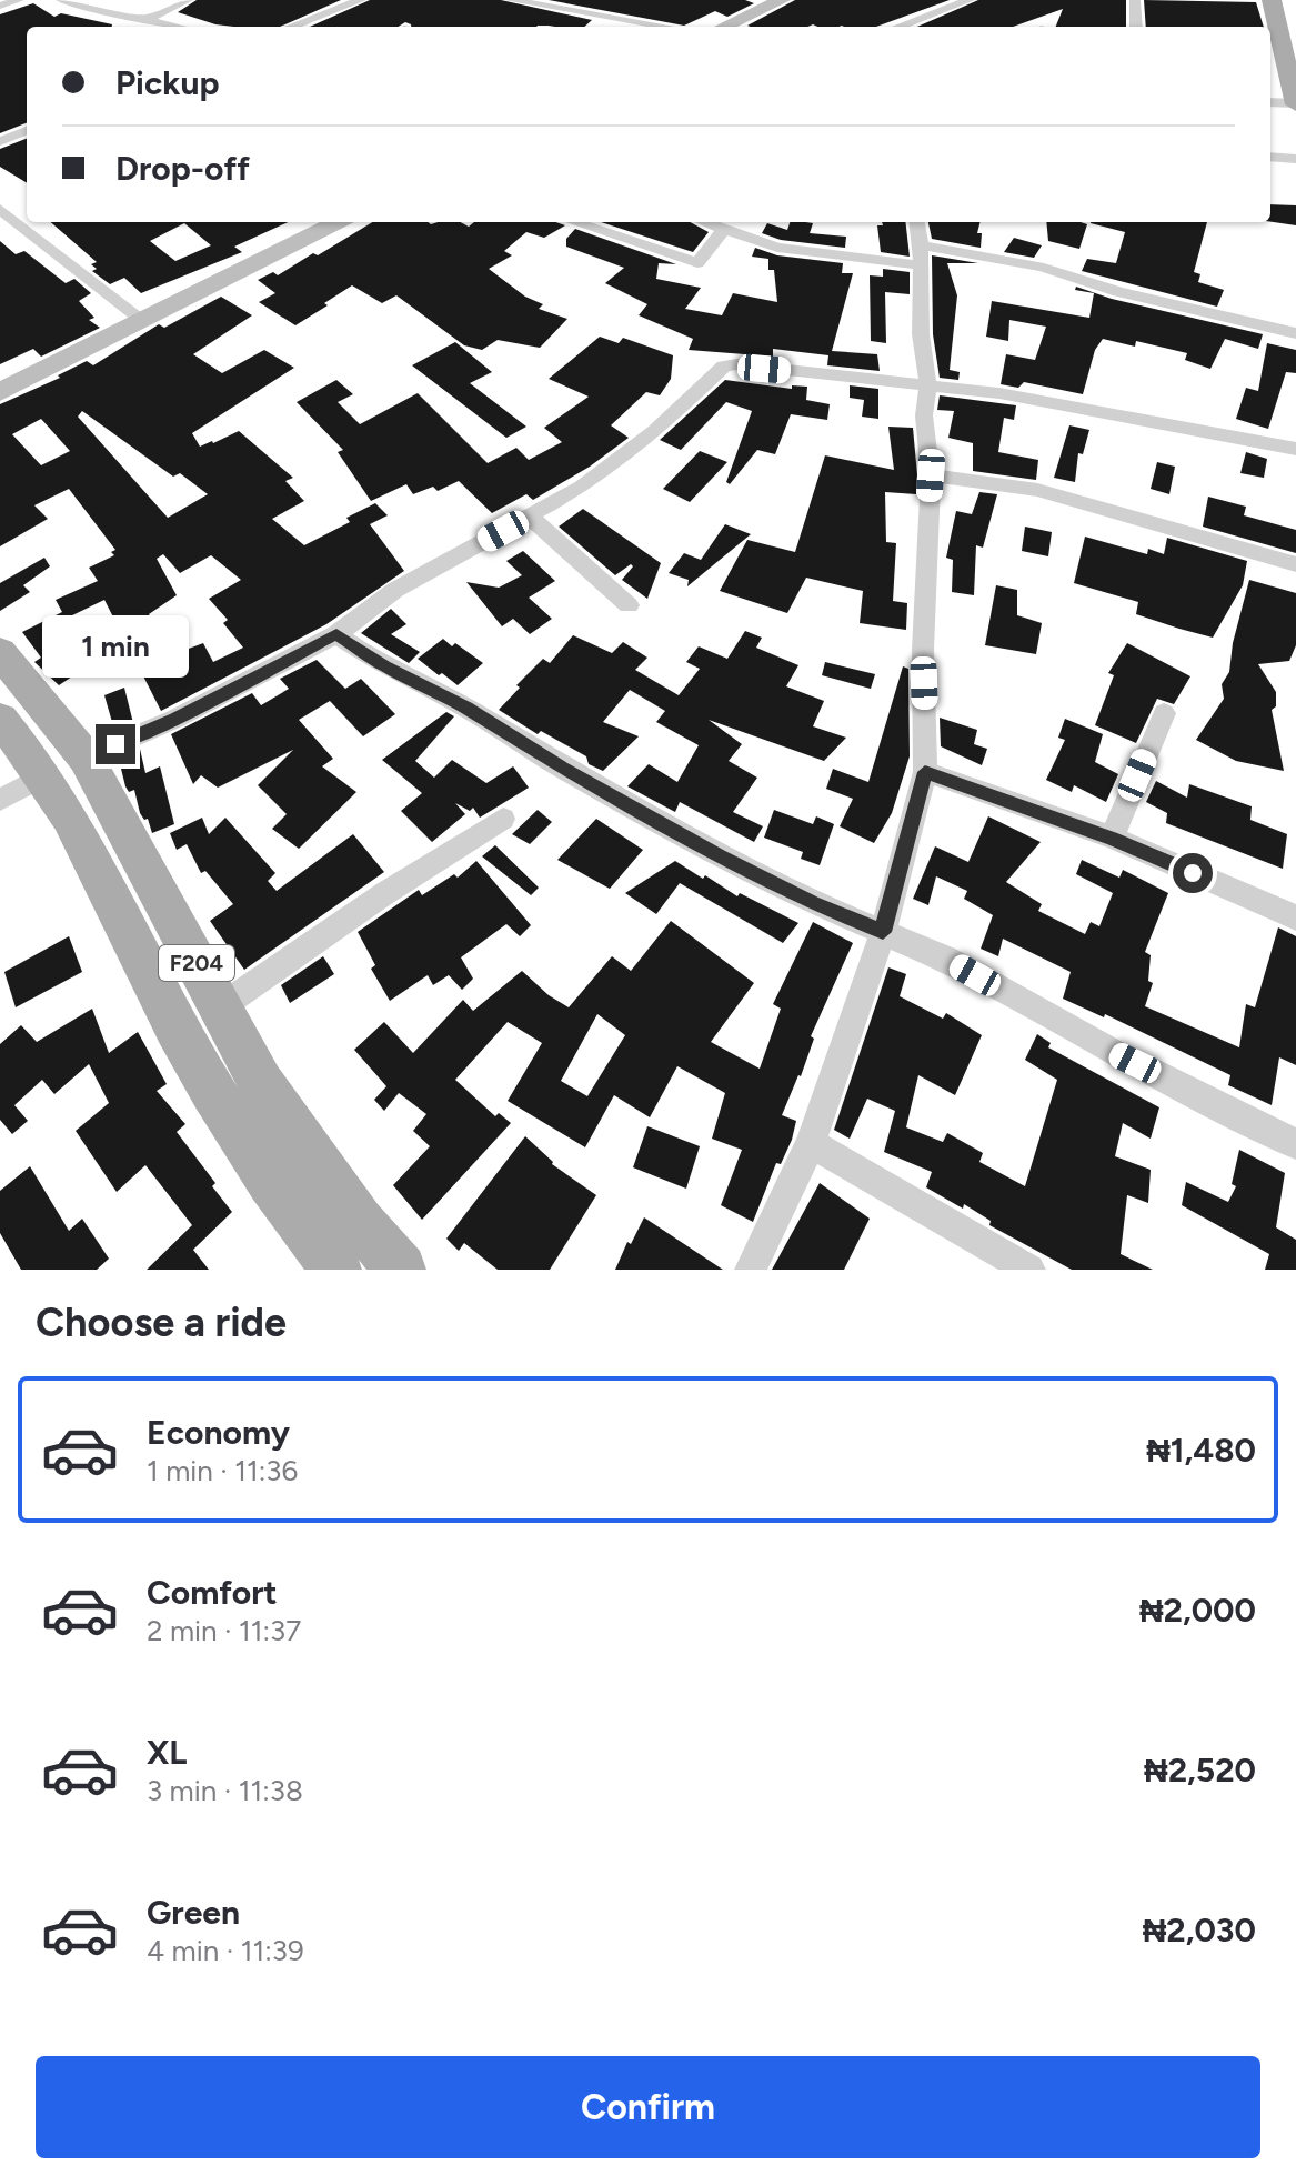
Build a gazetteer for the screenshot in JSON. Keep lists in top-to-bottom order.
{
  "streets": {
    "main road": ["F204"]
  },
  "page": {
    "banner": ["Pickup", "Drop-off"],
    "bubble": "1 min",
    "heading": "Choose a ride",
    "list": [
      {
        "name": "Economy",
        "note": "1 min · 11:36",
        "value": "₦1,480"
      },
      {
        "name": "Comfort",
        "note": "2 min · 11:37",
        "value": "₦2,000"
      },
      {
        "name": "XL",
        "note": "3 min · 11:38",
        "value": "₦2,520"
      },
      {
        "name": "Green",
        "note": "4 min · 11:39",
        "value": "₦2,030"
      }
    ],
    "buttons": "Confirm"
  }
}
